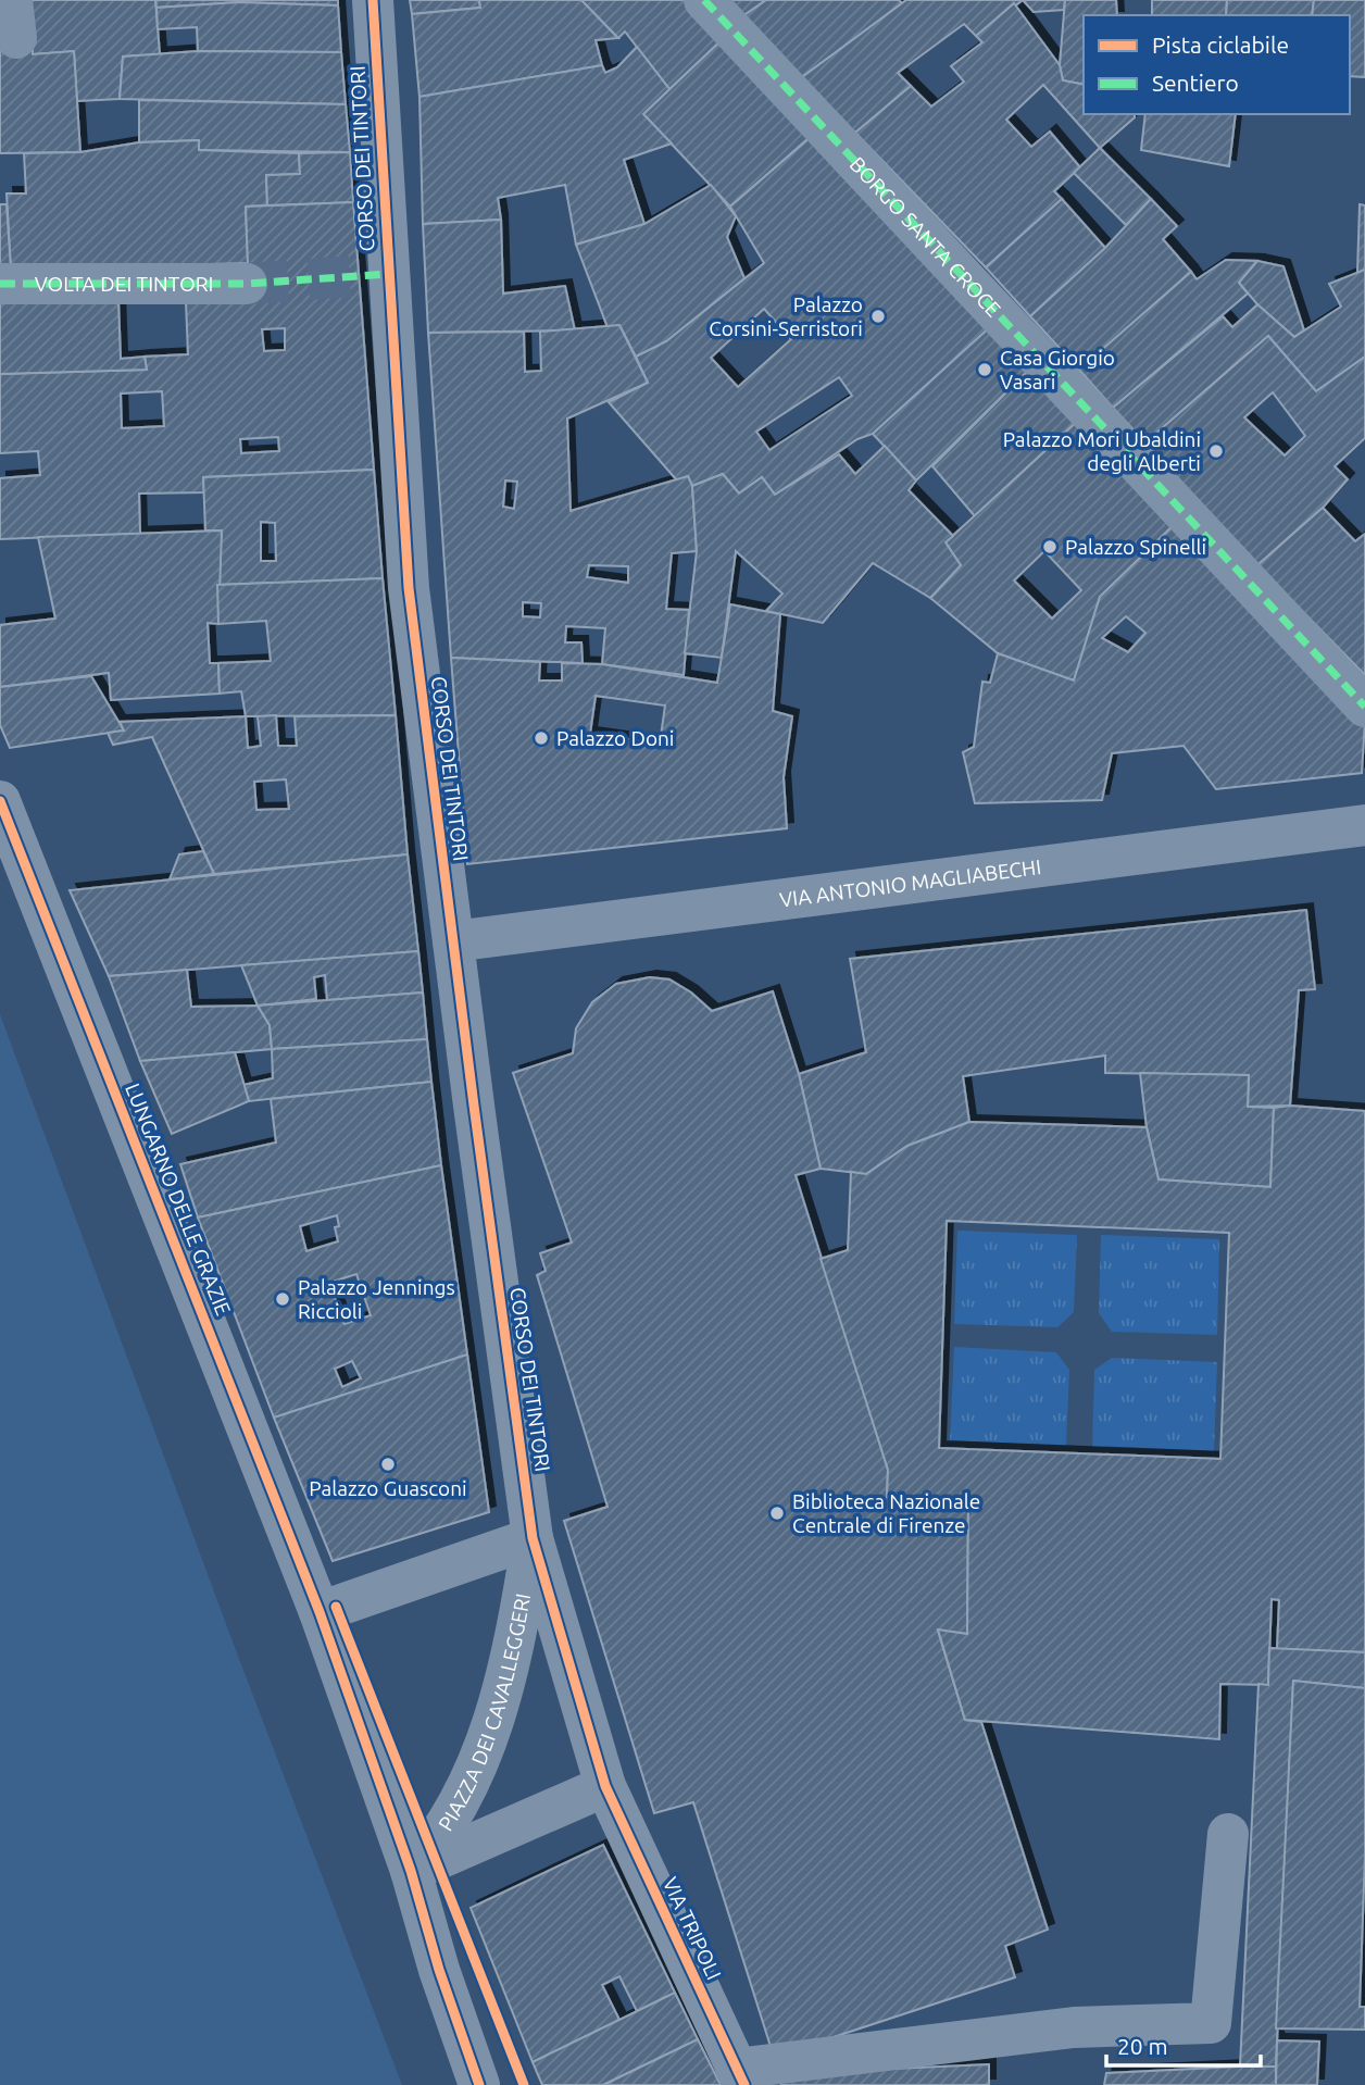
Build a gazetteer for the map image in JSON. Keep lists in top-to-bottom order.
{
  "streets": {
    "street": [
      "CORSO DEI TINTORI",
      "BORGO SANTA CROCE",
      "VOLTA DEI TINTORI",
      "VIA ANTONIO MAGLIABECHI",
      "LUNGARNO DELLE GRAZIE",
      "PIAZZA DEI CAVALLEGGERI",
      "VIA TRIPOLI"
    ]
  },
  "crossings": [
    ["CORSO DEI TINTORI", "VIA ANTONIO MAGLIABECHI"],
    ["CORSO DEI TINTORI", "PIAZZA DEI CAVALLEGGERI"],
    ["PIAZZA DEI CAVALLEGGERI", "VIA TRIPOLI"]
  ],
  "places": [
    "Palazzo Corsini-Serristori",
    "Casa Giorgio Vasari",
    "Palazzo Mori Ubaldini degli Alberti",
    "Palazzo Spinelli",
    "Palazzo Doni",
    "Palazzo Jennings Riccioli",
    "Palazzo Guasconi",
    "Biblioteca Nazionale Centrale di Firenze"
  ],
  "legend": ["Pista ciclabile", "Sentiero"],
  "scale_bar": "20 m"
}
